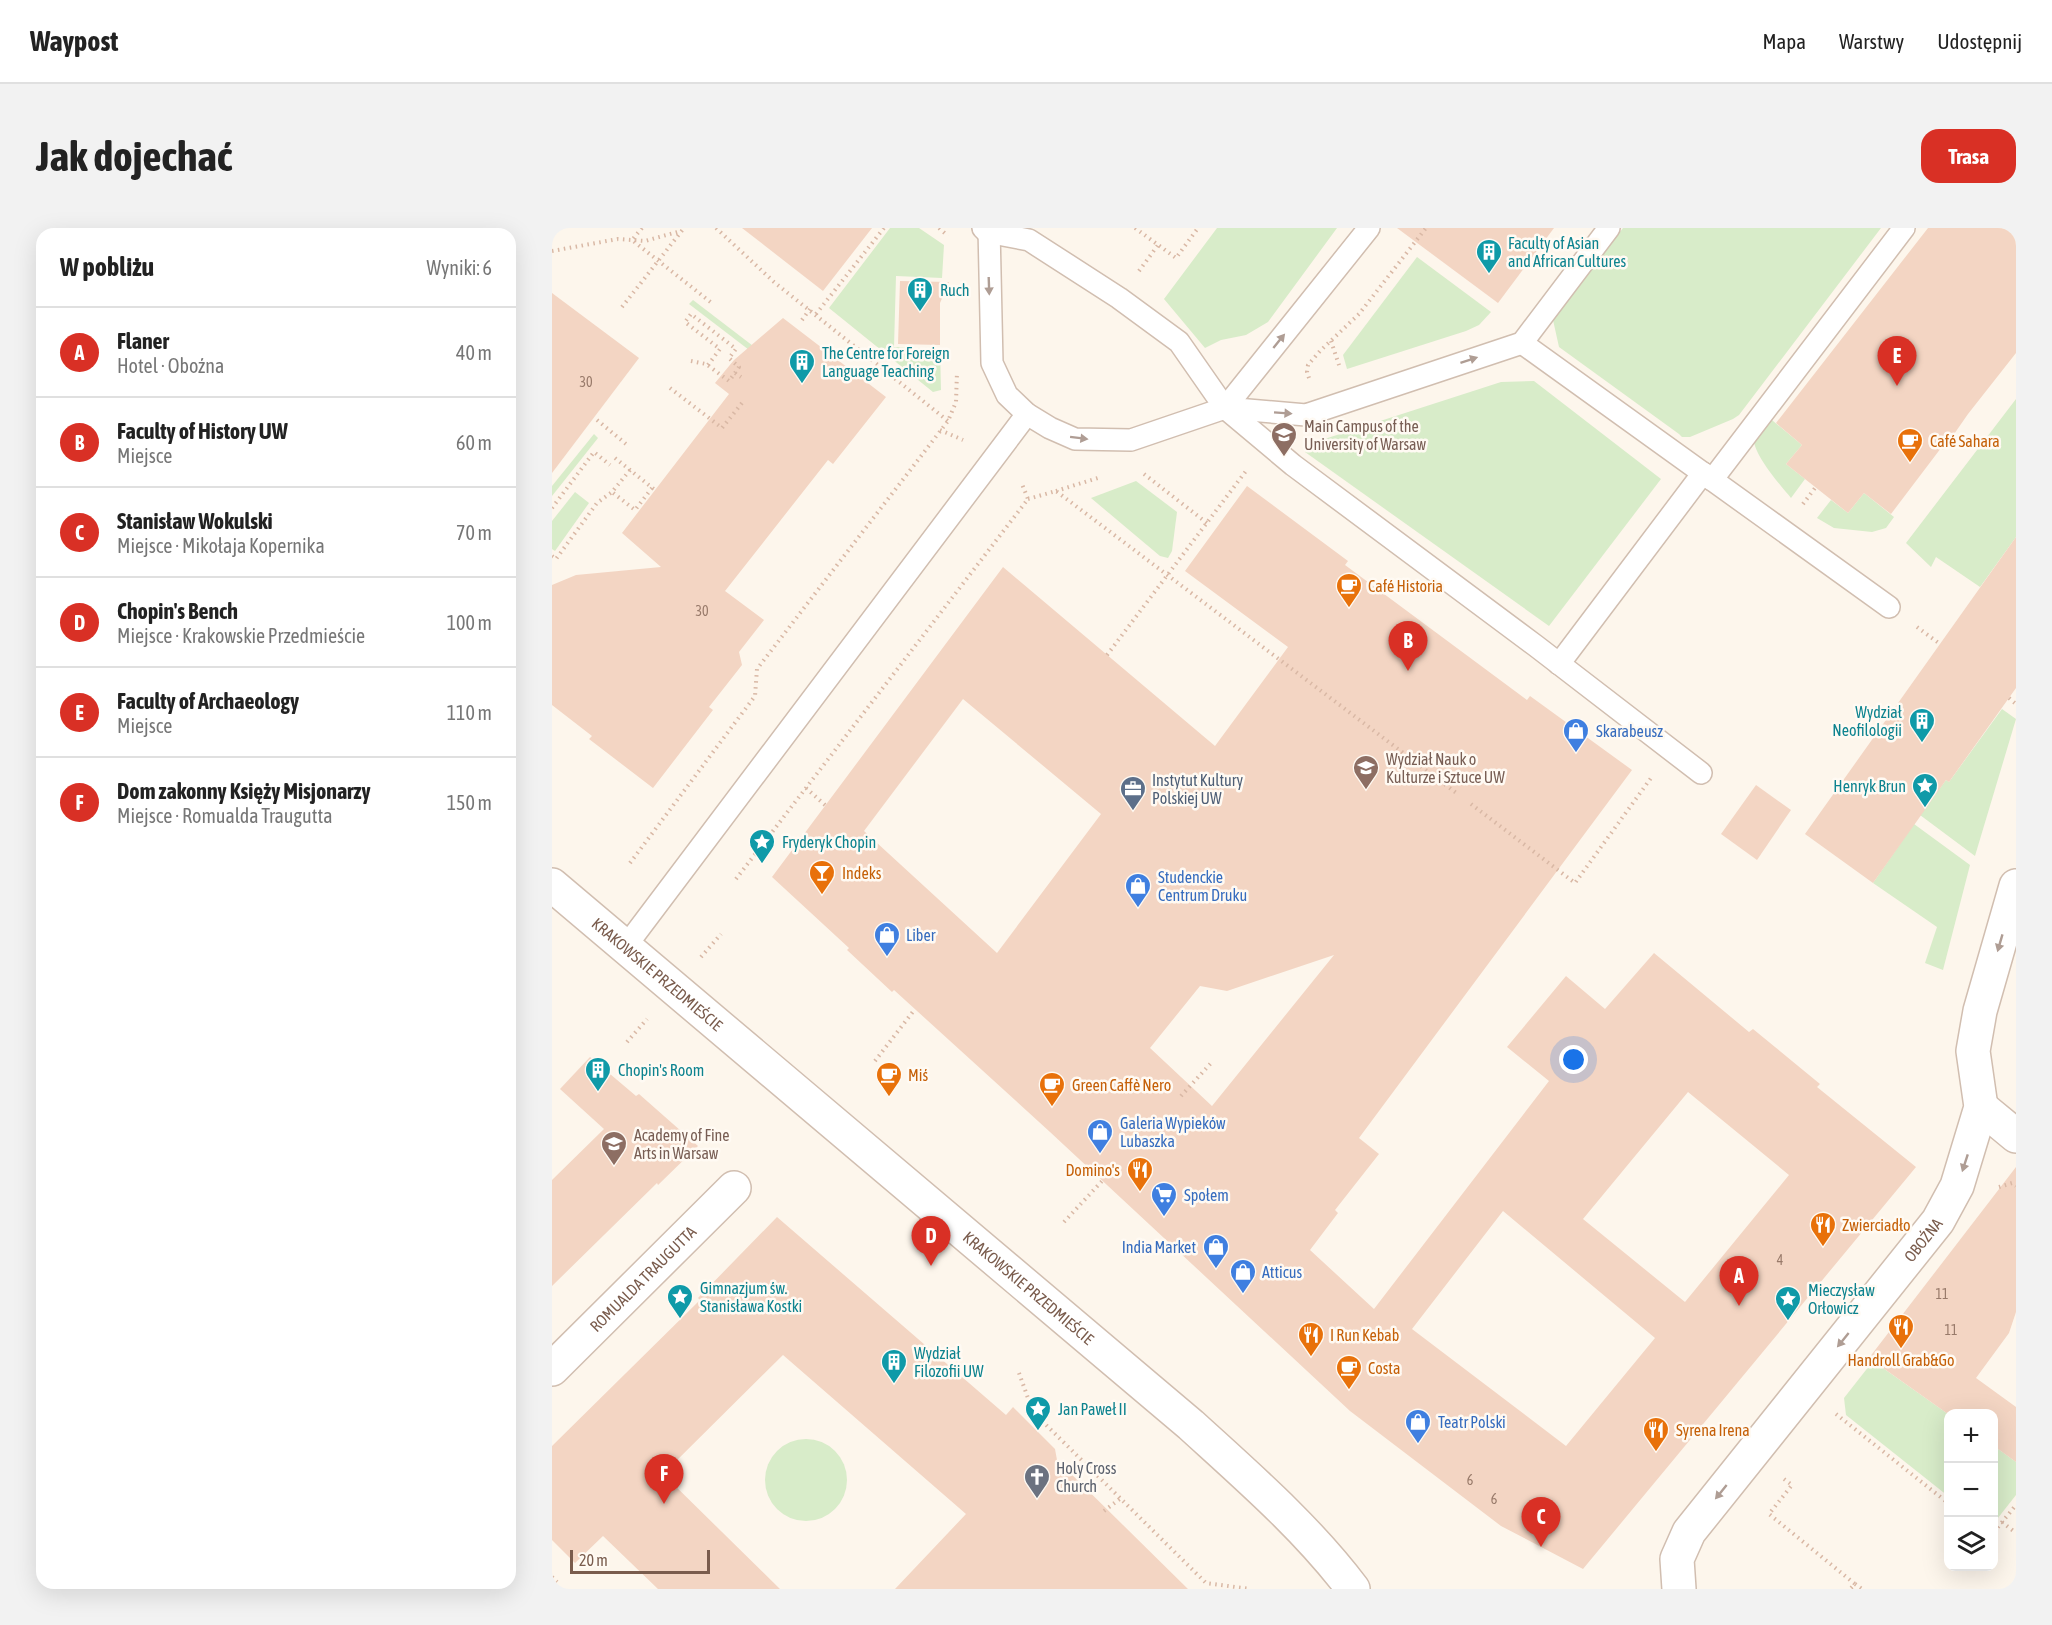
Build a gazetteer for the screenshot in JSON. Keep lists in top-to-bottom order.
{
  "streets": {
    "street": ["KRAKOWSKIE PRZEDMIEŚCIE", "OBOŹNA", "ROMUALDA TRAUGUTTA"]
  },
  "one_way": ["OBOŹNA"],
  "places": {
    "building": [
      "Faculty of Asian and African Cultures",
      "Ruch",
      "The Centre for Foreign Language Teaching",
      "Wydział Neofilologii",
      "Chopin's Room",
      "Wydział Filozofii UW"
    ],
    "school or university": ["Main Campus of the University of Warsaw", "Wydział Nauk o Kulturze i Sztuce UW", "Academy of Fine Arts in Warsaw"],
    "cafe": [
      "Café Sahara",
      "Café Historia",
      "Miś",
      "Green Caffè Nero",
      "Costa"
    ],
    "shop": [
      "Skarabeusz",
      "Studenckie Centrum Druku",
      "Liber",
      "Galeria Wypieków Lubaszka",
      "India Market",
      "Atticus",
      "Teatr Polski"
    ],
    "place": [
      "Henryk Brun",
      "Fryderyk Chopin",
      "Gimnazjum św. Stanisława Kostki",
      "Mieczysław Orłowicz",
      "Jan Paweł II"
    ],
    "office": ["Instytut Kultury Polskiej UW"],
    "bar": ["Indeks"],
    "restaurant": [
      "Domino's",
      "Zwierciadło",
      "Handroll Grab&Go",
      "I Run Kebab",
      "Syrena Irena"
    ],
    "supermarket": ["Społem"],
    "church": ["Holy Cross Church"]
  },
  "house_numbers": [
    "30",
    "30",
    "4",
    "11",
    "11",
    "6",
    "6"
  ],
  "scale_bar": "20 m",
  "page": {
    "header": "Waypost",
    "nav": ["Mapa", "Warstwy", "Udostępnij"],
    "buttons": "Trasa",
    "title": "Jak dojechać",
    "heading": ["W pobliżu", "Wyniki: 6"],
    "list": [
      {
        "mark": "A",
        "name": "Flaner",
        "note": "Hotel · Oboźna",
        "value": "40 m"
      },
      {
        "mark": "B",
        "name": "Faculty of History UW",
        "note": "Miejsce",
        "value": "60 m"
      },
      {
        "mark": "C",
        "name": "Stanisław Wokulski",
        "note": "Miejsce · Mikołaja Kopernika",
        "value": "70 m"
      },
      {
        "mark": "D",
        "name": "Chopin's Bench",
        "note": "Miejsce · Krakowskie Przedmieście",
        "value": "100 m"
      },
      {
        "mark": "E",
        "name": "Faculty of Archaeology",
        "note": "Miejsce",
        "value": "110 m"
      },
      {
        "mark": "F",
        "name": "Dom zakonny Księży Misjonarzy",
        "note": "Miejsce · Romualda Traugutta",
        "value": "150 m"
      }
    ],
    "pins": [
      "E",
      "B",
      "D",
      "A",
      "F",
      "C"
    ],
    "map_buttons": ["+", "−"],
    "scale": "20 m"
  }
}
